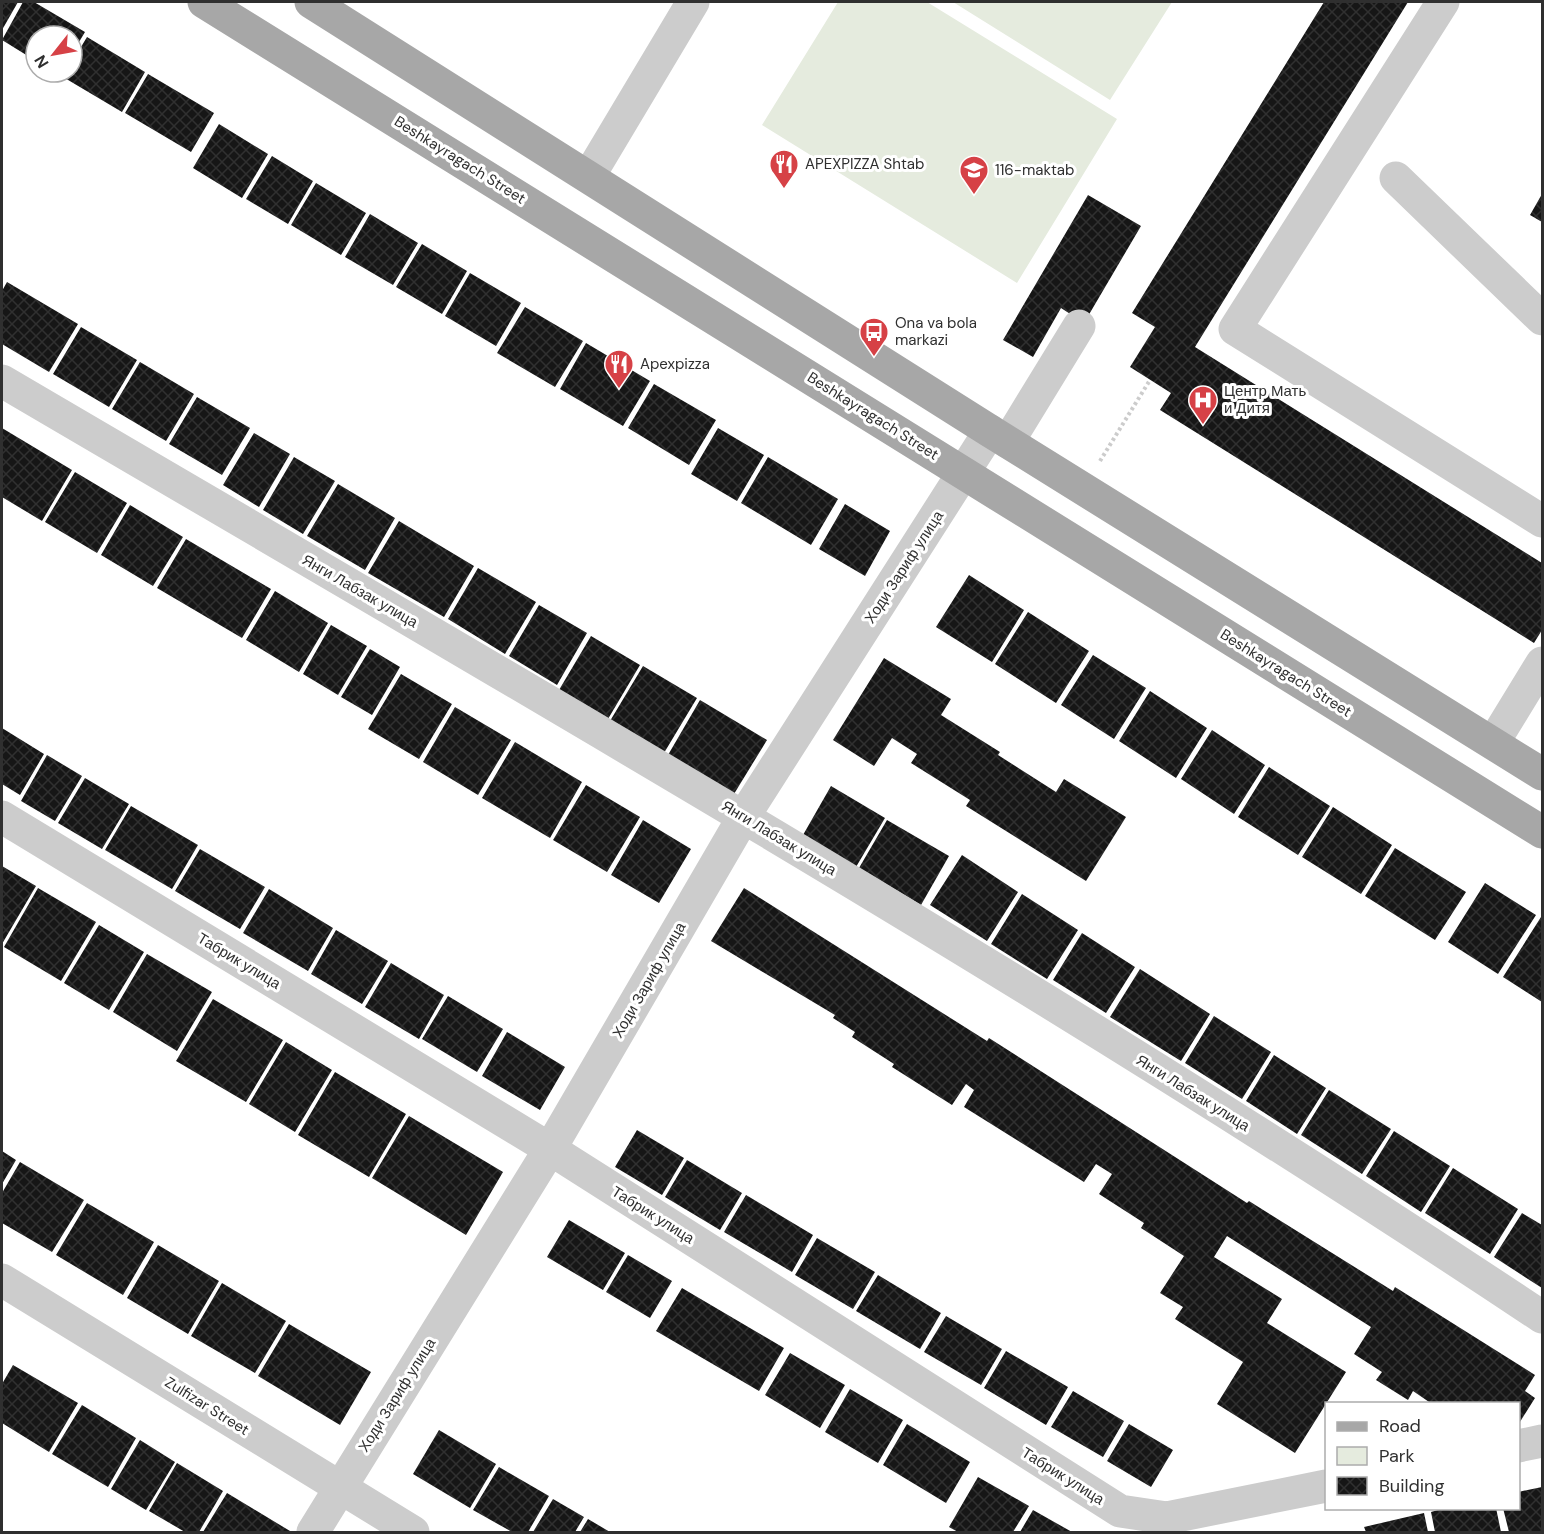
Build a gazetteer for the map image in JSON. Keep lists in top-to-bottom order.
{
  "streets": {
    "main road": ["Beshkayragach Street"],
    "street": [
      "Ходи Зариф улица",
      "Янги Лабзак улица",
      "Табрик улица",
      "Zulfizar Street"
    ]
  },
  "crossings": [
    ["Beshkayragach Street", "Ходи Зариф улица"],
    ["Ходи Зариф улица", "Янги Лабзак улица"],
    ["Ходи Зариф улица", "Табрик улица"],
    ["Ходи Зариф улица", "Zulfizar Street"]
  ],
  "places": {
    "restaurant": ["APEXPIZZA Shtab", "Apexpizza"],
    "school or university": ["116-maktab"],
    "bus stop": ["Ona va bola markazi"],
    "hospital": ["Центр Мать и Дитя"]
  },
  "legend": ["Road", "Park", "Building"],
  "north": "bottom left"
}
